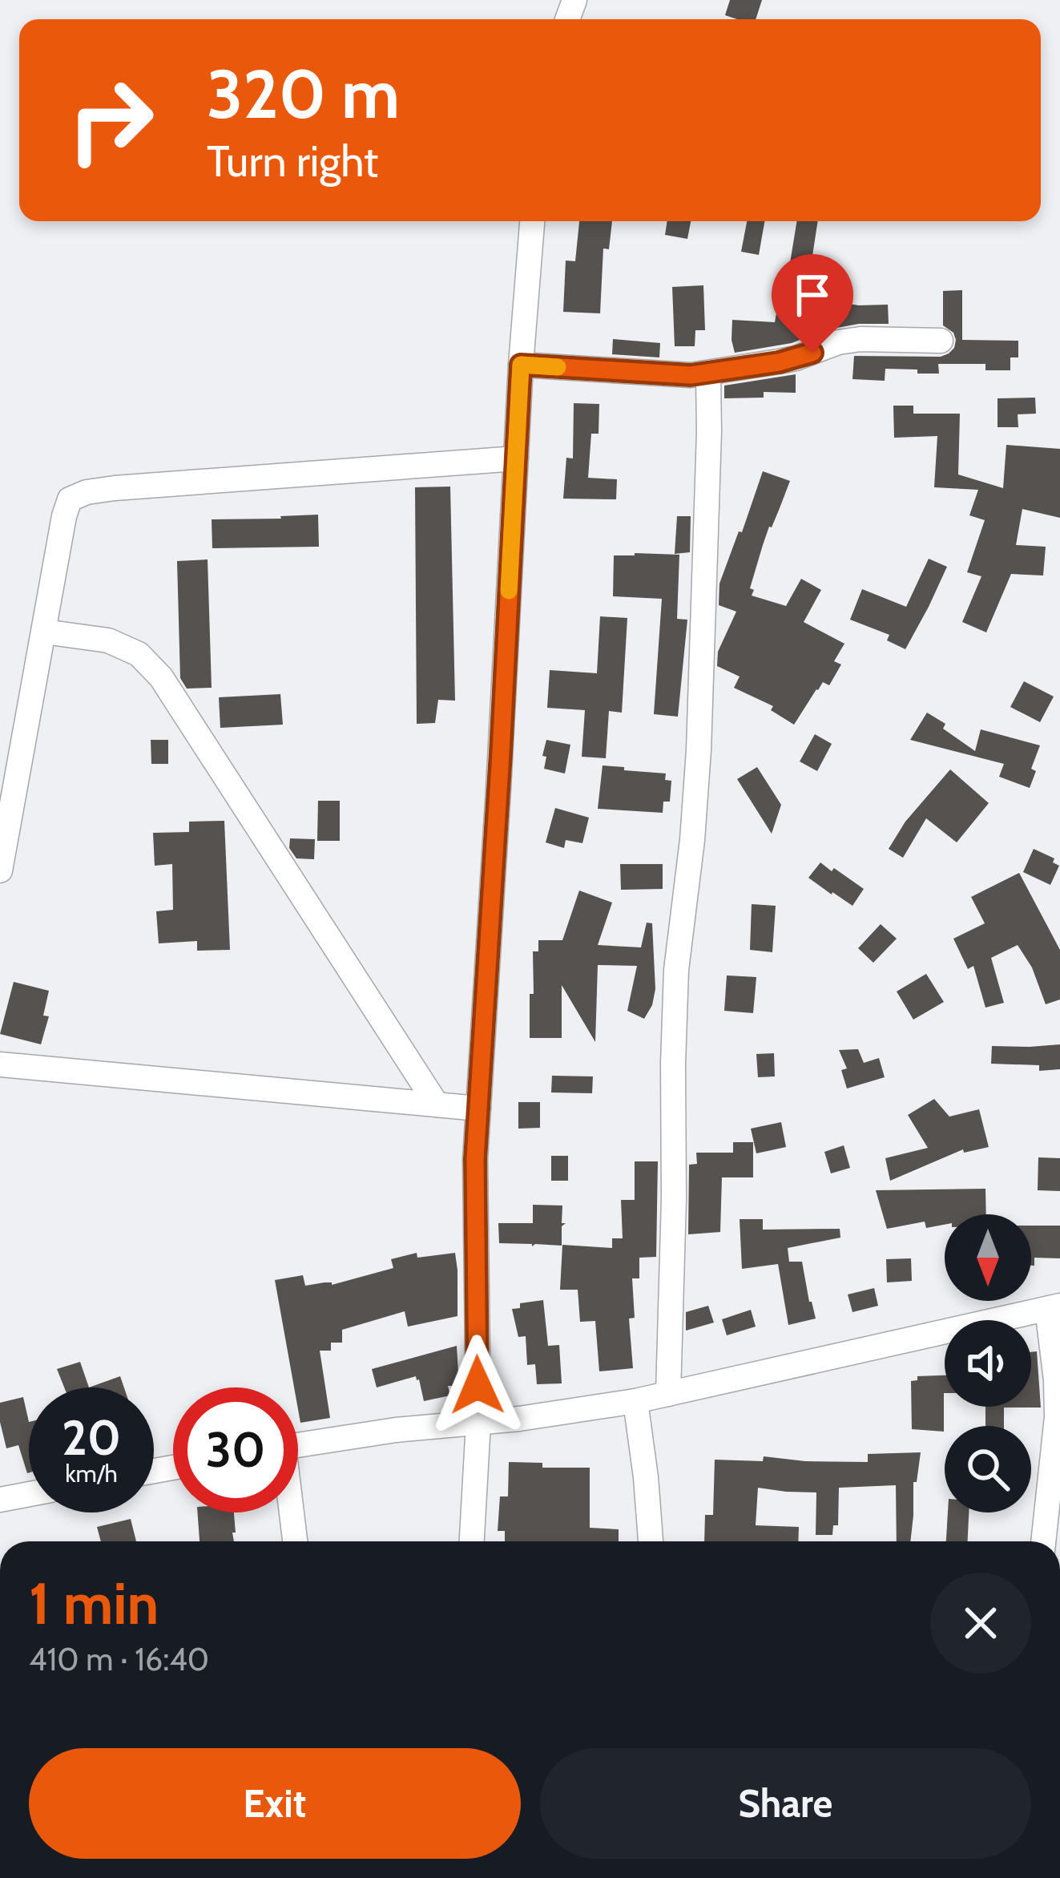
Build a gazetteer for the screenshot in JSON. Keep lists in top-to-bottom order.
{
  "north": "bottom",
  "page": {
    "turn": ["320 m", "Turn right"],
    "speed": "20 km/h",
    "limit": "30",
    "heading": ["1 min", "410 m · 16:40"],
    "buttons": ["Exit", "Share"]
  }
}
